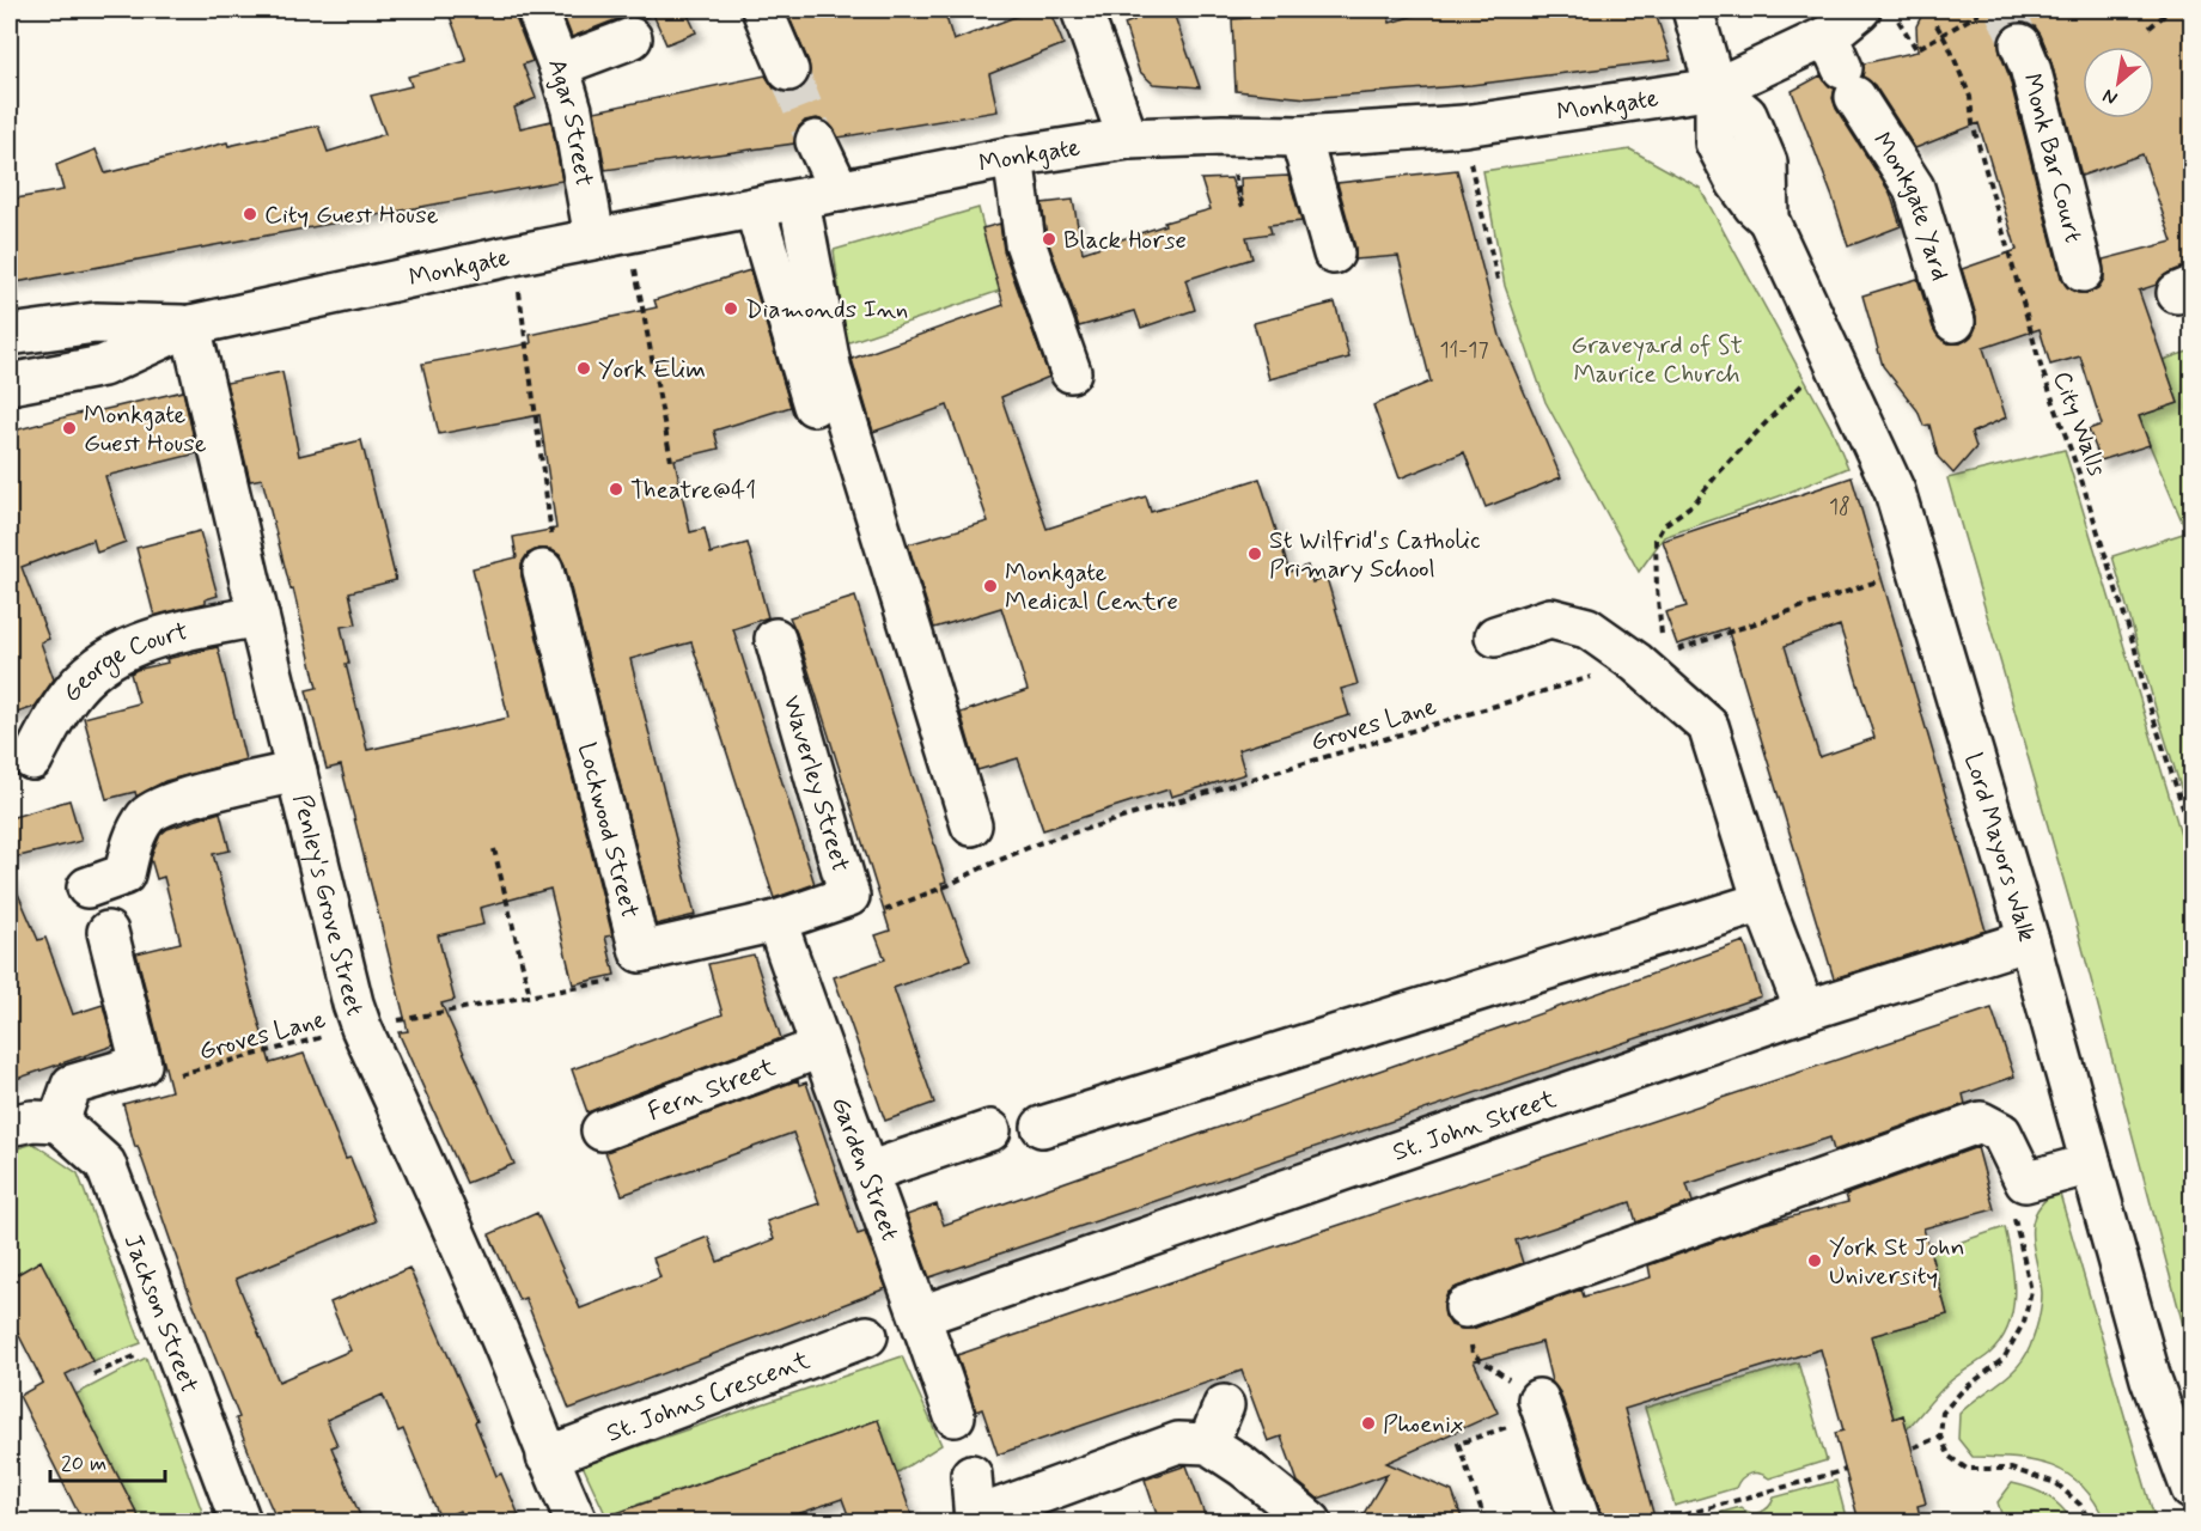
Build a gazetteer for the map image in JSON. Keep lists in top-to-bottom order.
{
  "streets": {
    "street": [
      "Monkgate",
      "Agar Street",
      "Monk Bar Court",
      "Monkgate Yard",
      "George Court",
      "Waverley Street",
      "Lockwood Street",
      "Lord Mayors Walk",
      "Penley's Grove Street",
      "Fern Street",
      "St. John Street",
      "Garden Street",
      "Jackson Street",
      "St. Johns Crescent"
    ],
    "path": ["City Walls", "Groves Lane"]
  },
  "crossings": [
    ["Monkgate", "Agar Street"],
    ["Monkgate", "Monkgate Yard"],
    ["Monkgate", "Lord Mayors Walk"],
    ["Monkgate", "Penley's Grove Street"],
    ["George Court", "Penley's Grove Street"],
    ["Groves Lane", "Waverley Street"],
    ["Groves Lane", "Lockwood Street"],
    ["Groves Lane", "Lord Mayors Walk"],
    ["Groves Lane", "Penley's Grove Street"],
    ["Waverley Street", "Garden Street"],
    ["Lord Mayors Walk", "St. John Street"],
    ["Penley's Grove Street", "St. Johns Crescent"],
    ["Fern Street", "Garden Street"],
    ["St. John Street", "Garden Street"]
  ],
  "parks": ["Graveyard of St Maurice Church"],
  "places": [
    "City Guest House",
    "Black Horse",
    "Diamonds Inn",
    "York Elim",
    "Monkgate Guest House",
    "Theatre@41",
    "St Wilfrid's Catholic Primary School",
    "Monkgate Medical Centre",
    "York St John University",
    "Phoenix"
  ],
  "house_numbers": ["11-17", "18"],
  "scale_bar": "20 m",
  "north": "bottom left"
}
